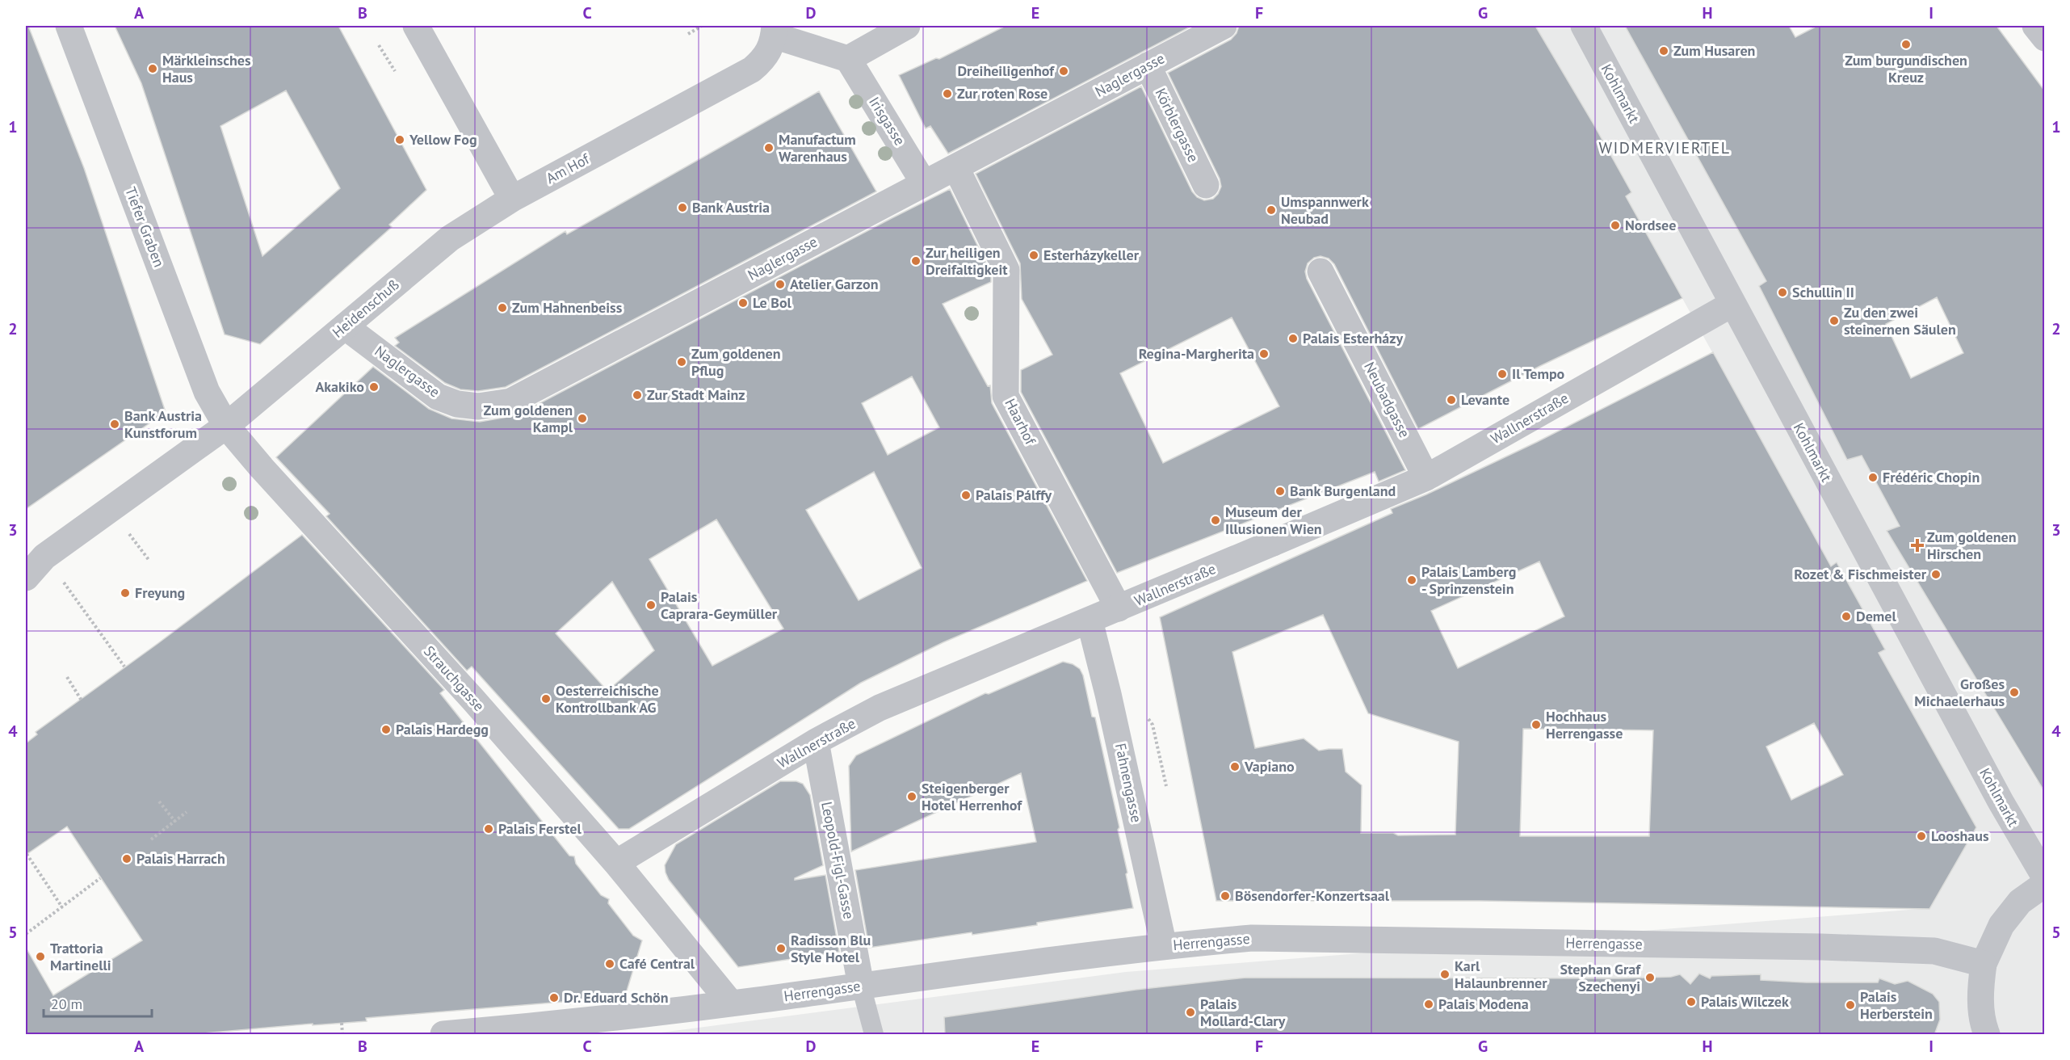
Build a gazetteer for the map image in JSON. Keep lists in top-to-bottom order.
{
  "streets": {
    "street": [
      "Naglergasse",
      "Kohlmarkt",
      "Irisgasse",
      "Körblergasse",
      "Am Hof",
      "Tiefer Graben",
      "Heidenschuß",
      "Neubadgasse",
      "Wallnerstraße",
      "Haarhof",
      "Strauchgasse",
      "Fahnengasse",
      "Leopold-Figl-Gasse",
      "Herrengasse"
    ]
  },
  "crossings": [
    ["Naglergasse", "Irisgasse"],
    ["Naglergasse", "Körblergasse"],
    ["Naglergasse", "Heidenschuß"],
    ["Naglergasse", "Haarhof"],
    ["Kohlmarkt", "Wallnerstraße"],
    ["Am Hof", "Heidenschuß"],
    ["Tiefer Graben", "Heidenschuß"],
    ["Tiefer Graben", "Strauchgasse"],
    ["Heidenschuß", "Strauchgasse"],
    ["Neubadgasse", "Wallnerstraße"],
    ["Wallnerstraße", "Haarhof"],
    ["Wallnerstraße", "Strauchgasse"],
    ["Wallnerstraße", "Fahnengasse"],
    ["Wallnerstraße", "Leopold-Figl-Gasse"],
    ["Strauchgasse", "Herrengasse"],
    ["Fahnengasse", "Herrengasse"],
    ["Leopold-Figl-Gasse", "Herrengasse"]
  ],
  "districts": ["WIDMERVIERTEL"],
  "places": {
    "other": [
      "Zum burgundischen Kreuz",
      "Zum Husaren",
      "Märkleinsches Haus",
      "Dreiheiligenhof",
      "Zur roten Rose",
      "Yellow Fog",
      "Manufactum Warenhaus",
      "Bank Austria",
      "Umspannwerk Neubad",
      "Nordsee",
      "Esterházykeller",
      "Zur heiligen Dreifaltigkeit",
      "Atelier Garzon",
      "Schullin II",
      "Le Bol",
      "Zum Hahnenbeiss",
      "Zu den zwei steinernen Säulen",
      "Palais Esterházy",
      "Regina-Margherita",
      "Zum goldenen Pflug",
      "Il Tempo",
      "Akakiko",
      "Zur Stadt Mainz",
      "Levante",
      "Zum goldenen Kampl",
      "Bank Austria Kunstforum",
      "Frédéric Chopin",
      "Bank Burgenland",
      "Palais Pálffy",
      "Museum der Illusionen Wien",
      "Rozet & Fischmeister",
      "Palais Lamberg - Sprinzenstein",
      "Freyung",
      "Palais Caprara-Geymüller",
      "Demel",
      "Großes Michaelerhaus",
      "Oesterreichische Kontrollbank AG",
      "Hochhaus Herrengasse",
      "Palais Hardegg",
      "Vapiano",
      "Steigenberger Hotel Herrenhof",
      "Palais Ferstel",
      "Looshaus",
      "Palais Harrach",
      "Bösendorfer-Konzertsaal",
      "Radisson Blu Style Hotel",
      "Trattoria Martinelli",
      "Café Central",
      "Karl Halaunbrenner",
      "Stephan Graf Szechenyi",
      "Dr. Eduard Schön",
      "Palais Wilczek",
      "Palais Modena",
      "Palais Herberstein",
      "Palais Mollard-Clary"
    ],
    "health": ["Zum goldenen Hirschen"]
  },
  "scale_bar": "20 m",
  "grid": {
    "columns": [
      "A",
      "B",
      "C",
      "D",
      "E",
      "F",
      "G",
      "H",
      "I"
    ],
    "rows": [
      "1",
      "2",
      "3",
      "4",
      "5"
    ]
  }
}
